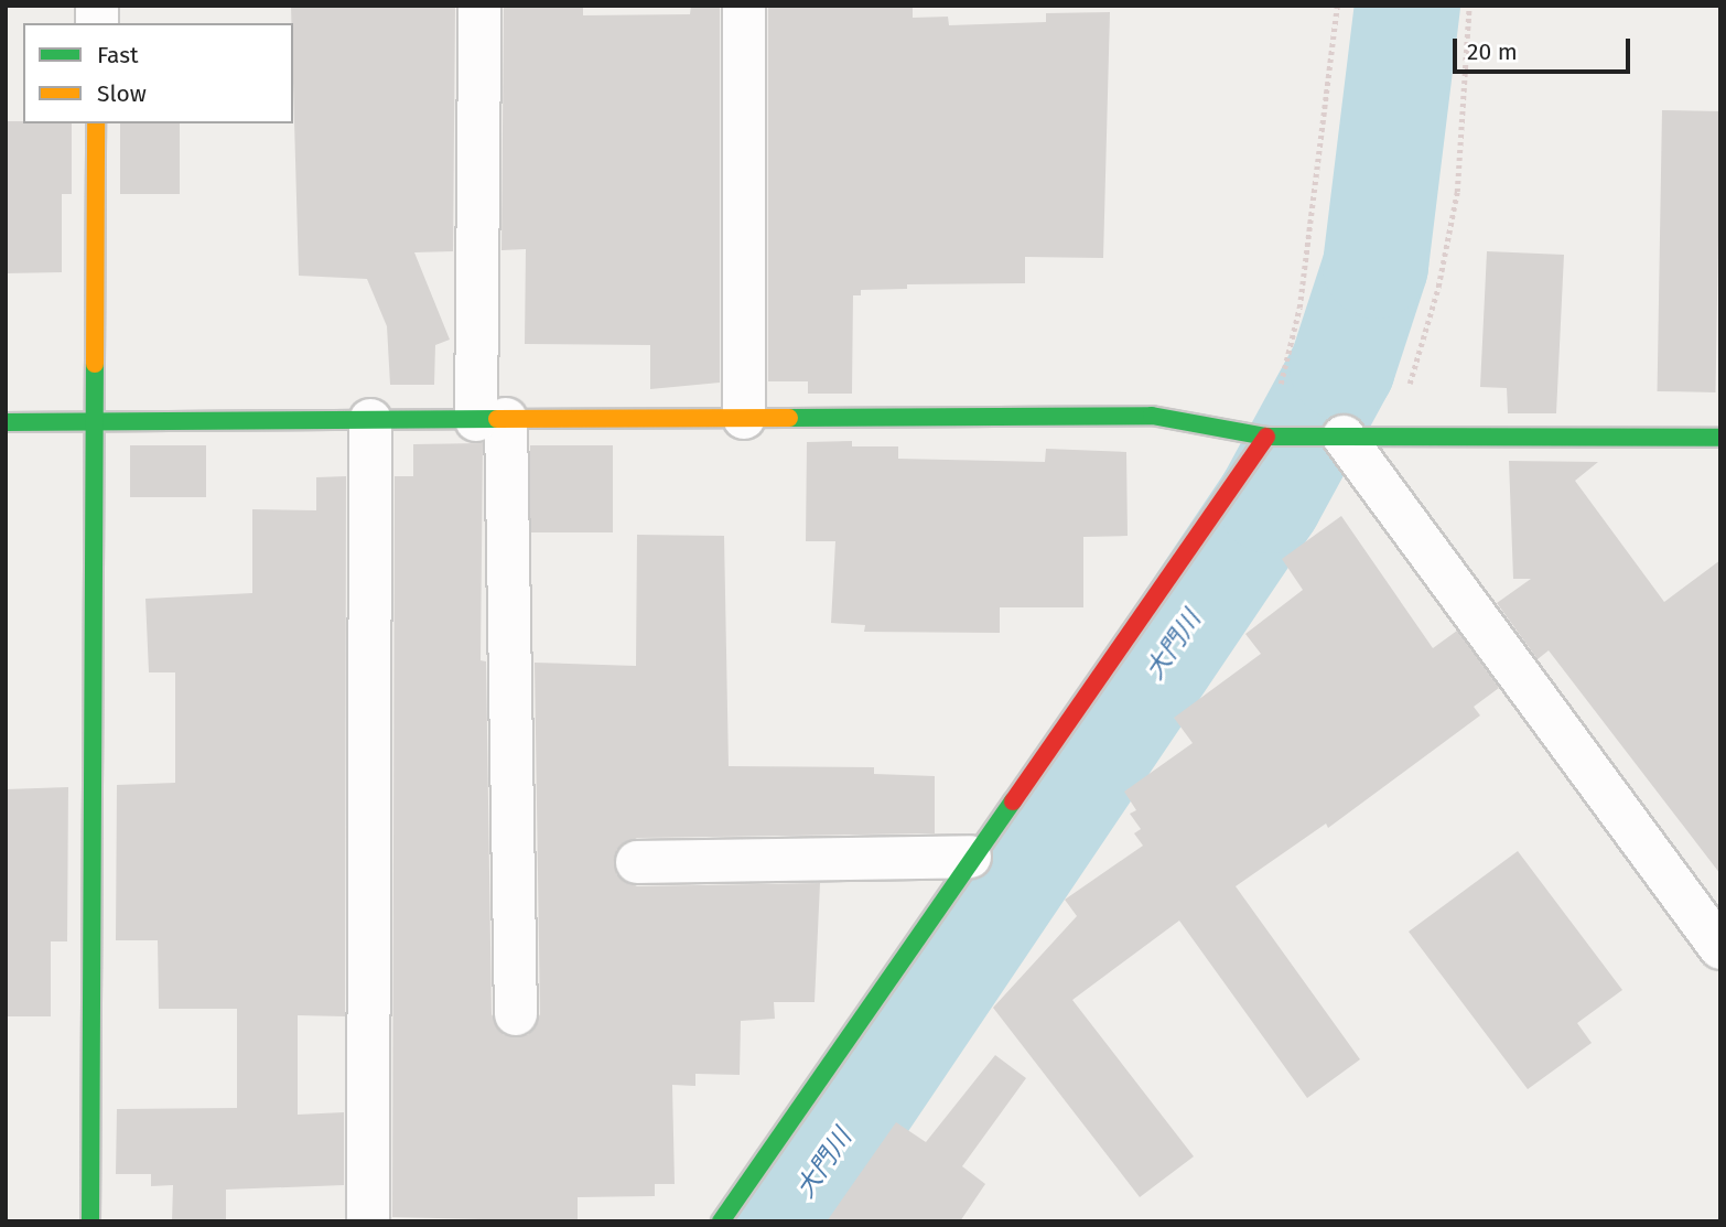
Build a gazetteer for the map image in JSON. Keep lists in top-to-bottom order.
{
  "water": ["大門川"],
  "legend": ["Fast", "Slow"],
  "scale_bar": "20 m"
}
